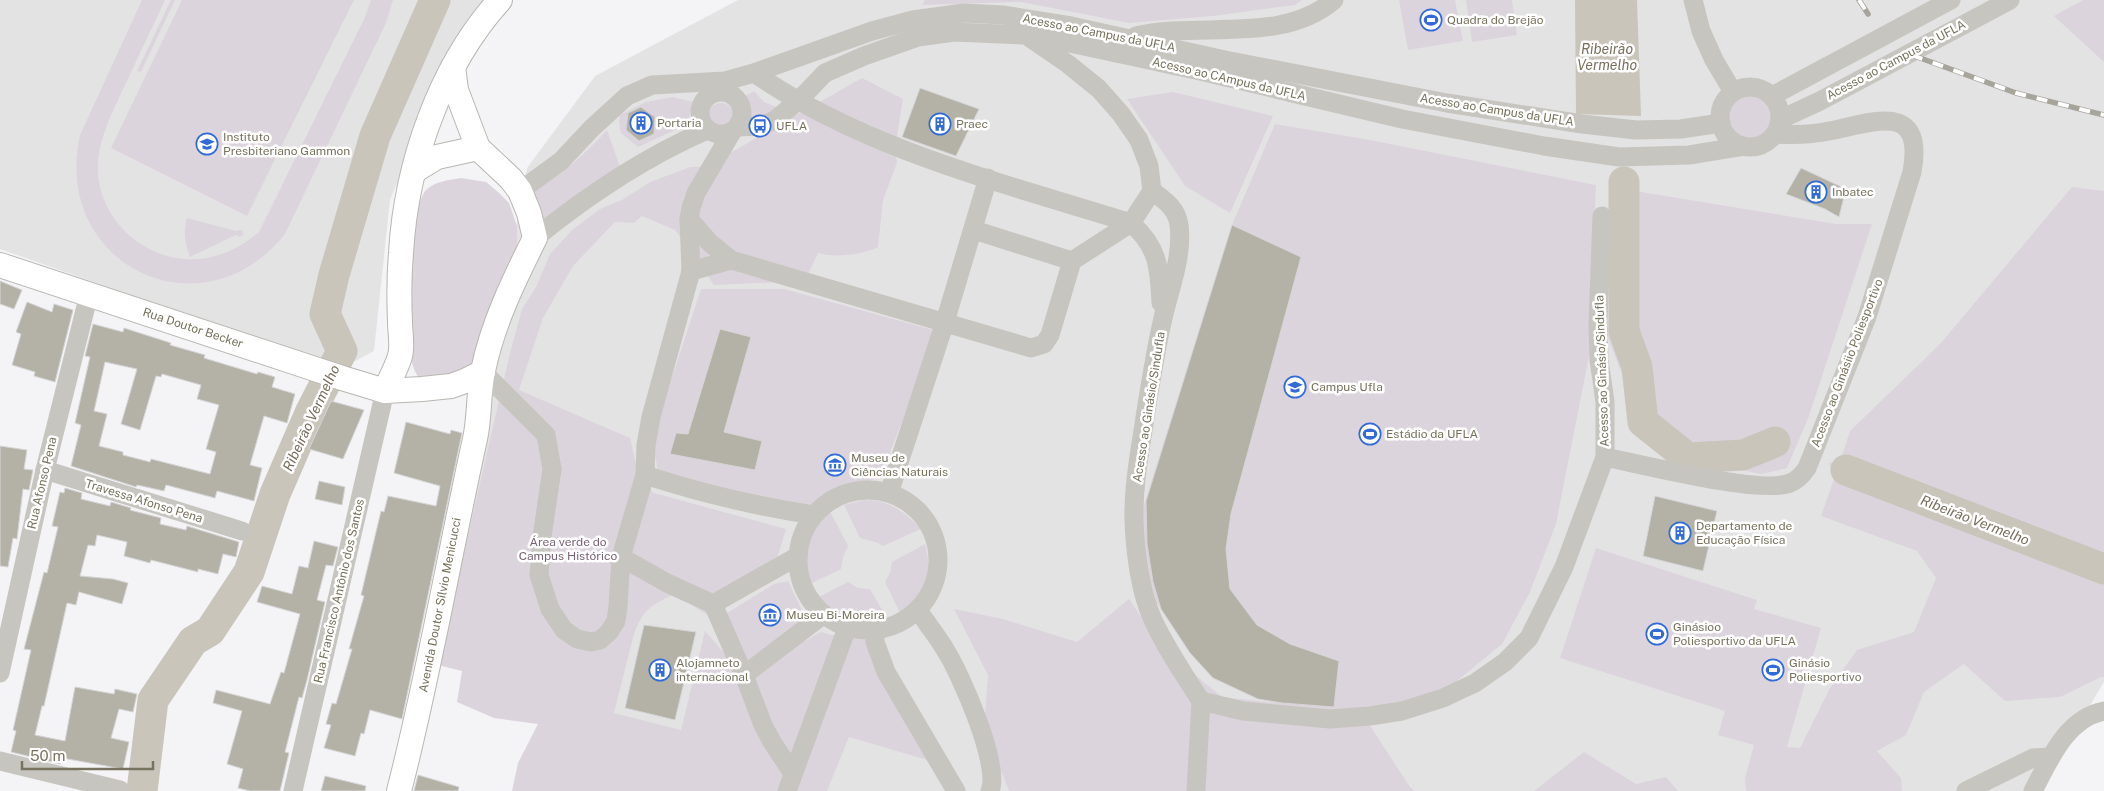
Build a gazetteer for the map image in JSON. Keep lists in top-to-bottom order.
{
  "streets": {
    "main road": ["Rua Doutor Becker", "Avenida Doutor Sílvio Menicucci"],
    "street": [
      "Acesso ao Campus da UFLA",
      "Acesso ao CAmpus da UFLA",
      "Acesso ao Ginásiio Poliesportivo",
      "Acesso ao Ginásio/Sindufla",
      "Rua Afonso Pena",
      "Travessa Afonso Pena",
      "Rua Francisco Antônio dos Santos"
    ]
  },
  "crossings": [
    ["Acesso ao Campus da UFLA", "Acesso ao CAmpus da UFLA"],
    ["Acesso ao Campus da UFLA", "Acesso ao Ginásiio Poliesportivo"],
    ["Acesso ao CAmpus da UFLA", "Acesso ao Ginásiio Poliesportivo"],
    ["Rua Doutor Becker", "Rua Afonso Pena"],
    ["Rua Doutor Becker", "Rua Francisco Antônio dos Santos"],
    ["Rua Doutor Becker", "Avenida Doutor Sílvio Menicucci"],
    ["Acesso ao Ginásiio Poliesportivo", "Acesso ao Ginásio/Sindufla"],
    ["Rua Afonso Pena", "Travessa Afonso Pena"]
  ],
  "water": ["Ribeirão Vermelho"],
  "parks": ["Área verde do Campus Histórico"],
  "places": {
    "sports": [
      "Quadra do Brejão",
      "Estádio da UFLA",
      "Ginásioo Poliesportivo da UFLA",
      "Ginásio Poliesportivo"
    ],
    "building": [
      "Portaria",
      "Praec",
      "Inbatec",
      "Departamento de Educação Física",
      "Alojamneto internacional"
    ],
    "bus stop": ["UFLA"],
    "school or university": ["Instituto Presbiteriano Gammon", "Campus Ufla"],
    "museum": ["Museu de Ciências Naturais", "Museu Bi-Moreira"]
  },
  "scale_bar": "50 m"
}
